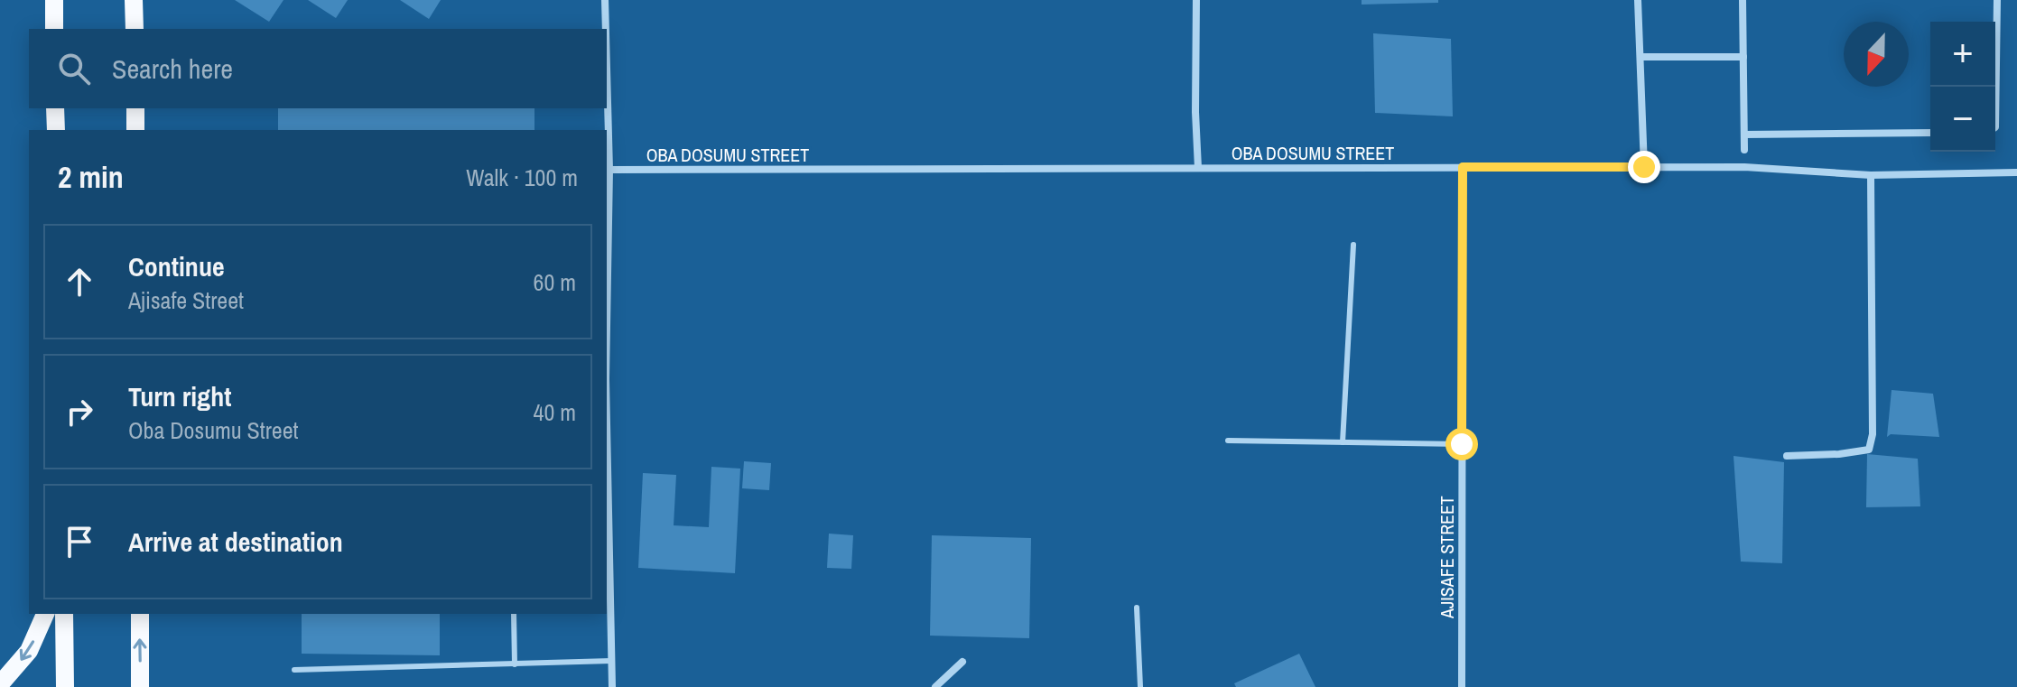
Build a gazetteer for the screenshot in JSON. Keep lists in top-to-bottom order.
{
  "streets": {
    "street": ["OBA DOSUMU STREET", "AJISAFE STREET"]
  },
  "crossings": [
    ["OBA DOSUMU STREET", "AJISAFE STREET"]
  ],
  "north": "bottom",
  "page": {
    "map_buttons": ["+", "−"],
    "search": "Search here",
    "heading": ["2 min", "Walk · 100 m"],
    "list": [
      ["Continue", "Ajisafe Street", "60 m"],
      ["Turn right", "Oba Dosumu Street", "40 m"],
      "Arrive at destination"
    ]
  }
}
